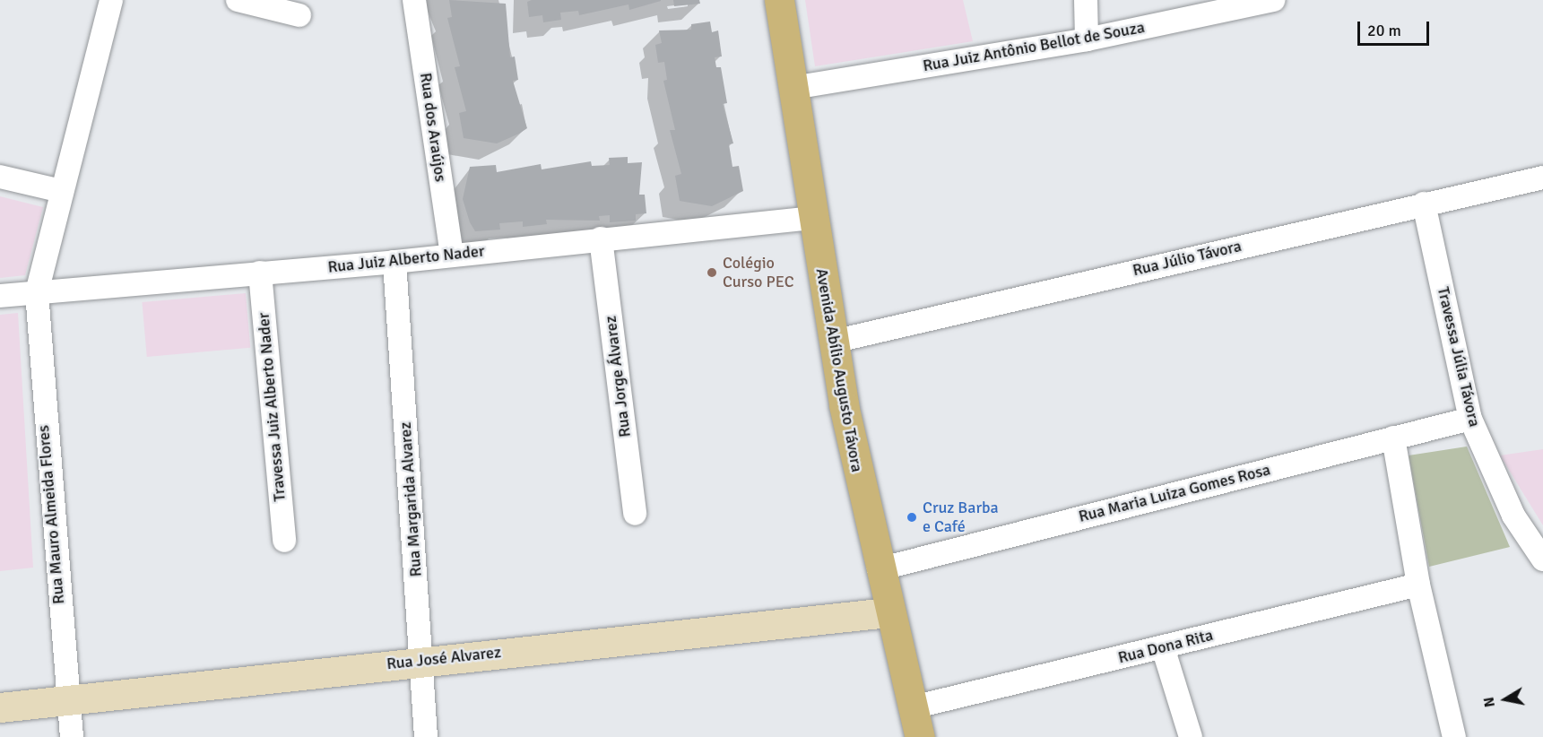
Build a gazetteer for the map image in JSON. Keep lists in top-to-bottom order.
{
  "streets": {
    "main road": ["Avenida Abílio Augusto Távora", "Rua José Alvarez"],
    "street": [
      "Rua Juiz Antônio Bellot de Souza",
      "Rua dos Araújos",
      "Rua Júlio Távora",
      "Rua Juiz Alberto Nader",
      "Travessa Júlia Távora",
      "Rua Jorge Álvarez",
      "Travessa Juiz Alberto Nader",
      "Rua Maria Luiza Gomes Rosa",
      "Rua Margarida Alvarez",
      "Rua Mauro Almeida Flores",
      "Rua Dona Rita"
    ]
  },
  "crossings": [
    ["Rua Juiz Antônio Bellot de Souza", "Avenida Abílio Augusto Távora"],
    ["Rua dos Araújos", "Rua Juiz Alberto Nader"],
    ["Rua Júlio Távora", "Travessa Júlia Távora"],
    ["Rua Júlio Távora", "Avenida Abílio Augusto Távora"],
    ["Rua Juiz Alberto Nader", "Avenida Abílio Augusto Távora"],
    ["Rua Juiz Alberto Nader", "Rua Jorge Álvarez"],
    ["Rua Juiz Alberto Nader", "Travessa Juiz Alberto Nader"],
    ["Rua Juiz Alberto Nader", "Rua Margarida Alvarez"],
    ["Rua Juiz Alberto Nader", "Rua Mauro Almeida Flores"],
    ["Travessa Júlia Távora", "Rua Maria Luiza Gomes Rosa"],
    ["Avenida Abílio Augusto Távora", "Rua Maria Luiza Gomes Rosa"],
    ["Avenida Abílio Augusto Távora", "Rua Dona Rita"],
    ["Avenida Abílio Augusto Távora", "Rua José Alvarez"],
    ["Rua Margarida Alvarez", "Rua José Alvarez"],
    ["Rua Mauro Almeida Flores", "Rua José Alvarez"]
  ],
  "places": ["Colégio Curso PEC", "Cruz Barba e Café"],
  "scale_bar": "20 m",
  "north": "left"
}
